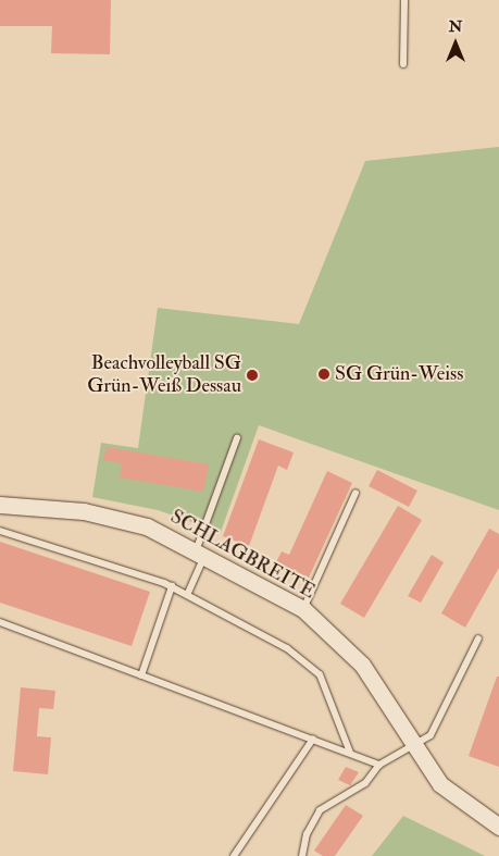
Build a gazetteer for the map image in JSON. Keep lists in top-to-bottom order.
{
  "streets": {
    "street": ["SCHLAGBREITE"]
  },
  "places": ["SG Grün-Weiss", "Beachvolleyball SG Grün-Weiß Dessau"],
  "north": "top"
}
